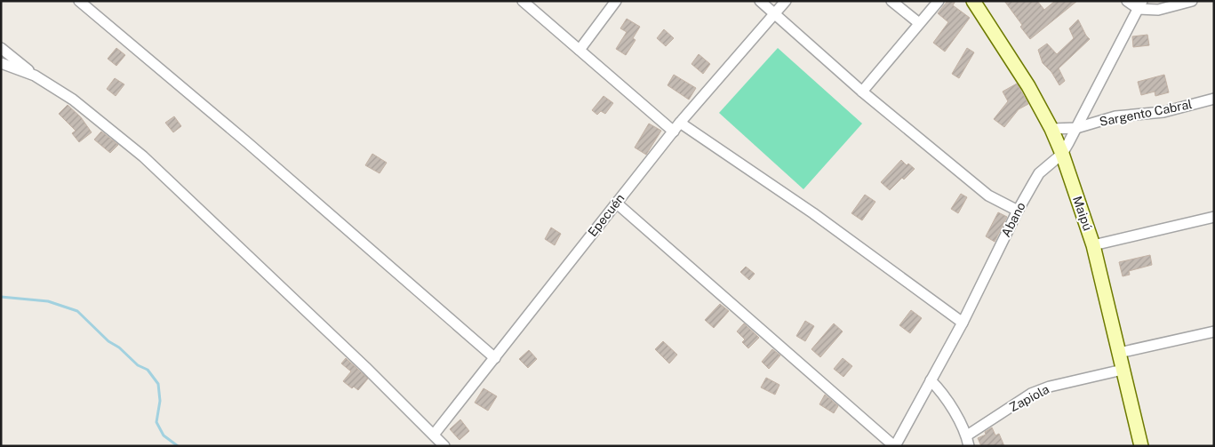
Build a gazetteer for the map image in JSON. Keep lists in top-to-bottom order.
{
  "streets": {
    "main road": ["Maipú"],
    "street": [
      "Sargento Cabral",
      "Epecuén",
      "Abano",
      "Zapiola"
    ]
  },
  "crossings": [
    ["Sargento Cabral", "Maipú"],
    ["Sargento Cabral", "Abano"],
    ["Maipú", "Abano"],
    ["Maipú", "Zapiola"]
  ]
}
